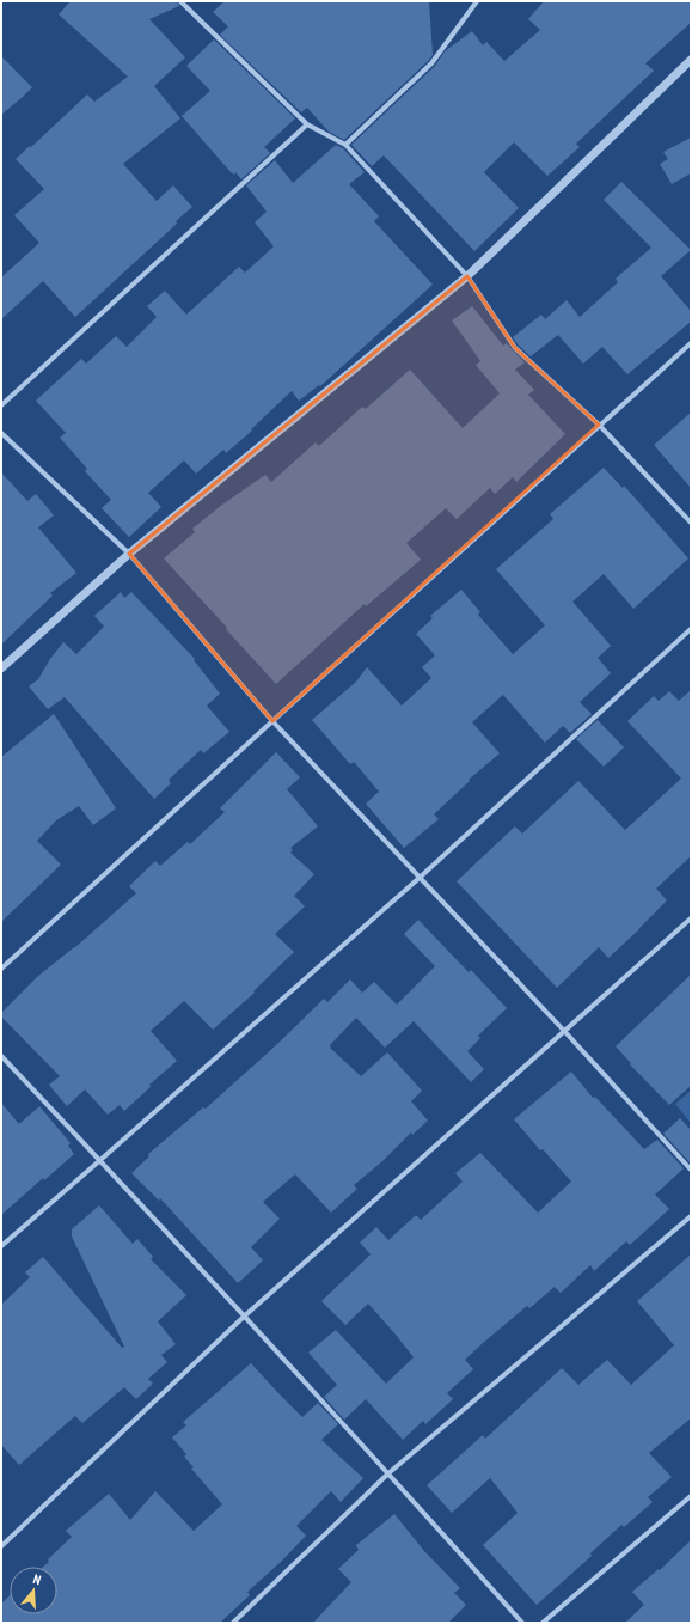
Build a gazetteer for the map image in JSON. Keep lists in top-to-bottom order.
{
  "north": "top"
}
